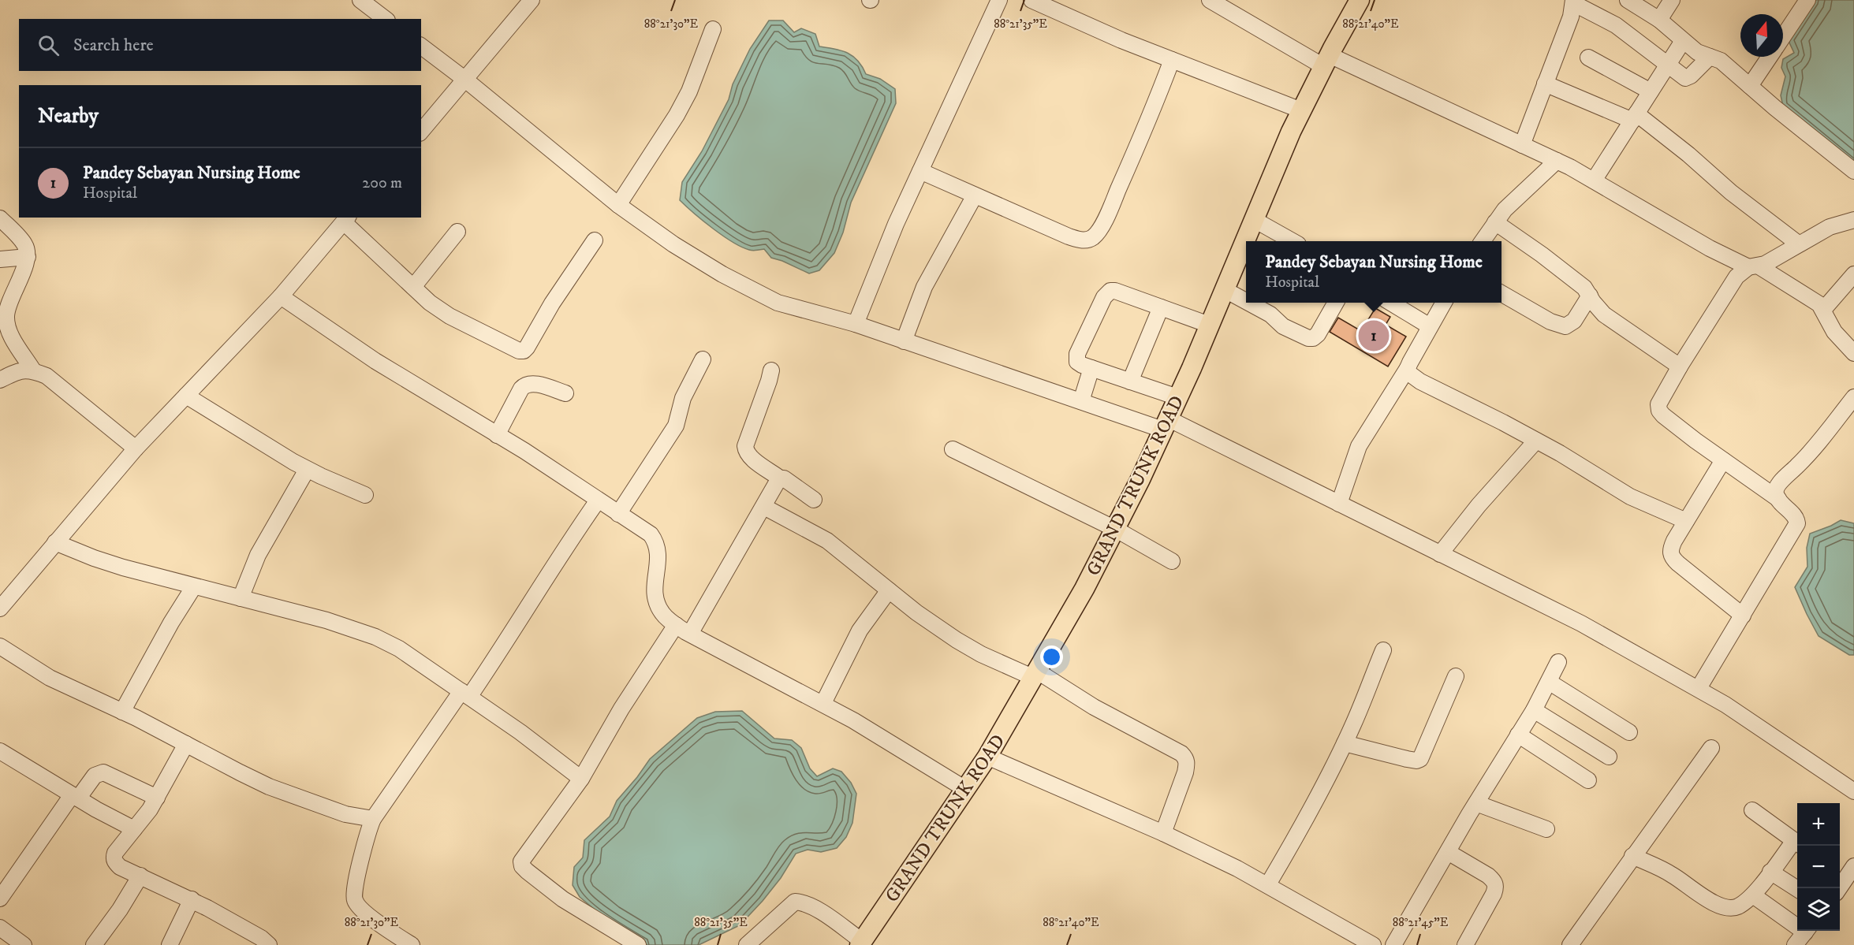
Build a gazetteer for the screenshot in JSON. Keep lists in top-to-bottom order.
{
  "streets": {
    "main road": ["GRAND TRUNK ROAD"]
  },
  "north": "top",
  "page": {
    "search": "Search here",
    "heading": "Nearby",
    "list": [
      {
        "mark": "1",
        "name": "Pandey Sebayan Nursing Home",
        "note": "Hospital",
        "value": "200 m"
      }
    ],
    "popup": ["Pandey Sebayan Nursing Home", "Hospital"],
    "pins": "1",
    "map_buttons": ["+", "−"]
  },
  "coordinates": [
    "88°21'30\"E",
    "88°21'35\"E",
    "88°21'40\"E",
    "88°21'45\"E"
  ]
}
